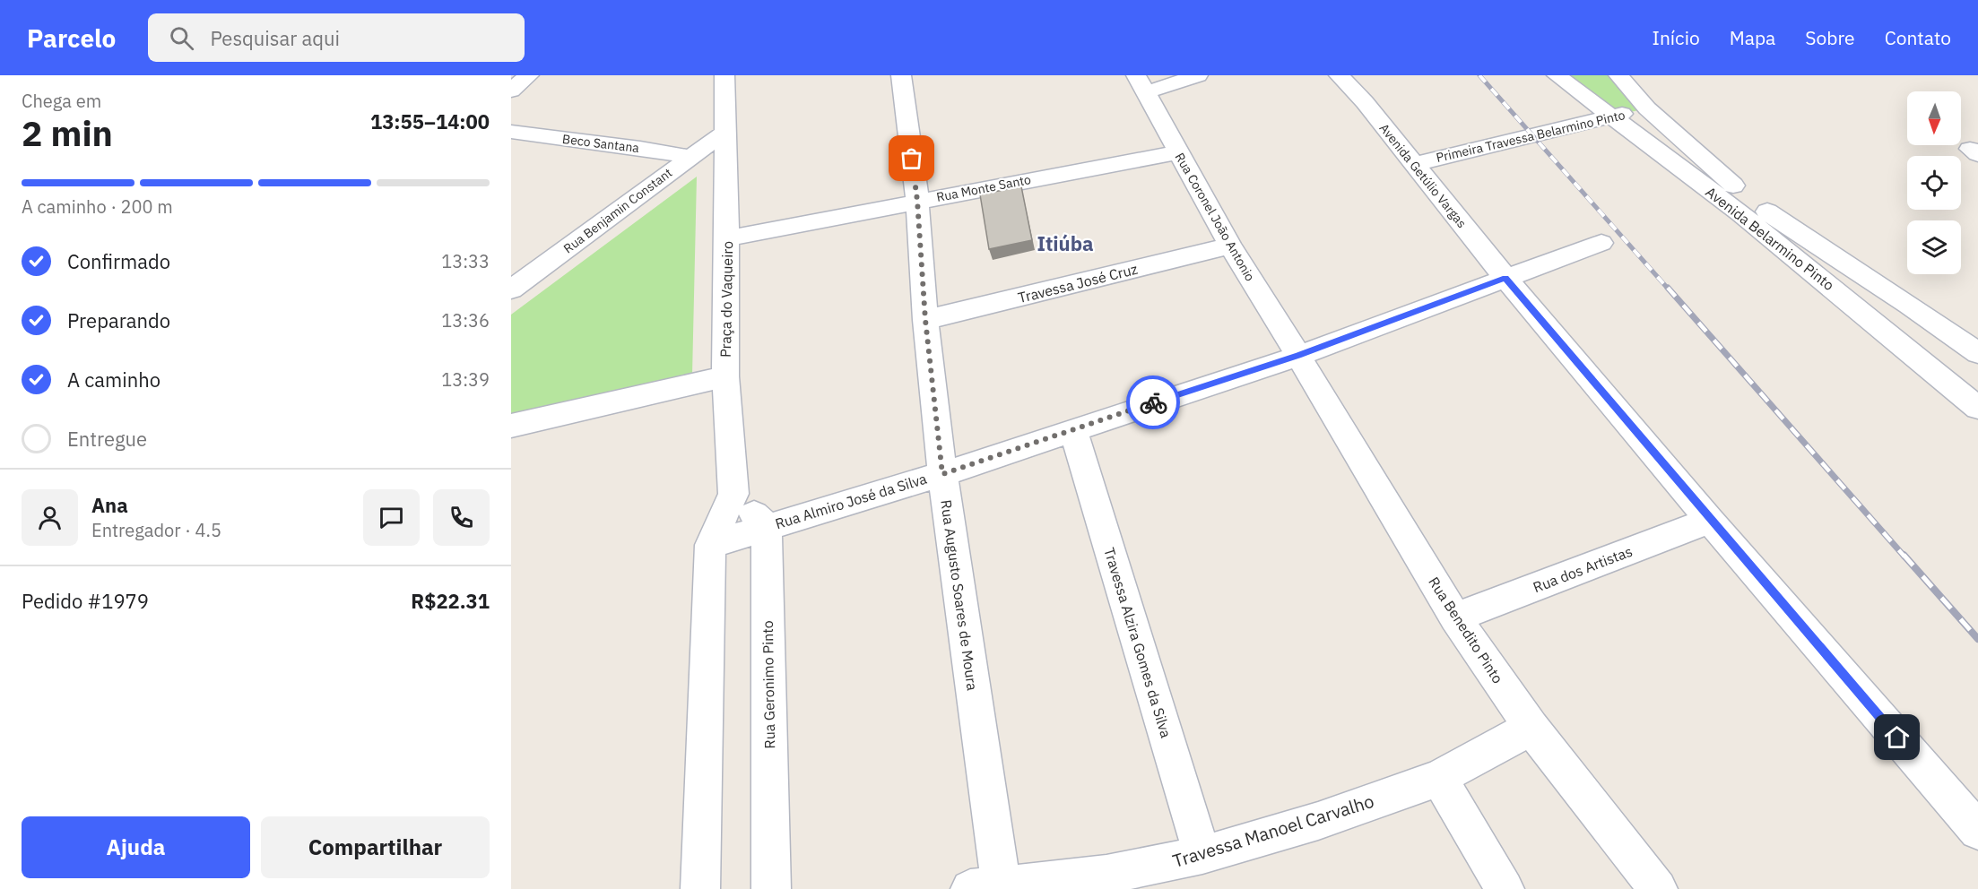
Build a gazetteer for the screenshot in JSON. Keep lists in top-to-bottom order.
{
  "streets": {
    "street": [
      "Primeira Travessa Belarmino Pinto",
      "Beco Santana",
      "Avenida Getúlio Vargas",
      "Rua Monte Santo",
      "Rua Benjamin Constant",
      "Rua Coronel João Antonio",
      "Avenida Belarmino Pinto",
      "Travessa José Cruz",
      "Praça do Vaqueiro",
      "Rua Almiro José da Silva",
      "Rua dos Artistas",
      "Rua Augusto Soares de Moura",
      "Rua Benedito Pinto",
      "Travessa Alzira Gomes da Silva",
      "Rua Geronimo Pinto",
      "Travessa Manoel Carvalho"
    ]
  },
  "crossings": [
    ["Primeira Travessa Belarmino Pinto", "Avenida Getúlio Vargas"],
    ["Primeira Travessa Belarmino Pinto", "Avenida Belarmino Pinto"],
    ["Beco Santana", "Rua Benjamin Constant"],
    ["Avenida Getúlio Vargas", "Rua Almiro José da Silva"],
    ["Rua Monte Santo", "Rua Coronel João Antonio"],
    ["Rua Monte Santo", "Praça do Vaqueiro"],
    ["Rua Monte Santo", "Rua Augusto Soares de Moura"],
    ["Rua Benjamin Constant", "Praça do Vaqueiro"],
    ["Rua Coronel João Antonio", "Travessa José Cruz"],
    ["Rua Coronel João Antonio", "Rua Almiro José da Silva"],
    ["Rua Coronel João Antonio", "Rua Benedito Pinto"],
    ["Travessa José Cruz", "Rua Augusto Soares de Moura"],
    ["Rua Almiro José da Silva", "Rua Augusto Soares de Moura"],
    ["Rua Almiro José da Silva", "Rua Benedito Pinto"],
    ["Rua Almiro José da Silva", "Travessa Alzira Gomes da Silva"],
    ["Rua Almiro José da Silva", "Rua Geronimo Pinto"],
    ["Rua dos Artistas", "Rua Benedito Pinto"],
    ["Rua Augusto Soares de Moura", "Travessa Manoel Carvalho"],
    ["Rua Benedito Pinto", "Travessa Manoel Carvalho"],
    ["Travessa Alzira Gomes da Silva", "Travessa Manoel Carvalho"]
  ],
  "districts": ["Itiúba"],
  "north": "bottom",
  "page": {
    "header": "Parcelo",
    "search": "Pesquisar aqui",
    "nav": [
      "Início",
      "Mapa",
      "Sobre",
      "Contato"
    ],
    "heading": ["2 min", "Chega em", "13:55–14:00"],
    "panel": [
      "Ana",
      "Entregador · 4.5",
      "Pedido #1979",
      "R$22.31"
    ],
    "bar": "A caminho · 200 m",
    "list": [
      ["Confirmado", "13:33"],
      ["Preparando", "13:36"],
      ["A caminho", "13:39"],
      "Entregue"
    ],
    "buttons": ["Ajuda", "Compartilhar"]
  }
}
